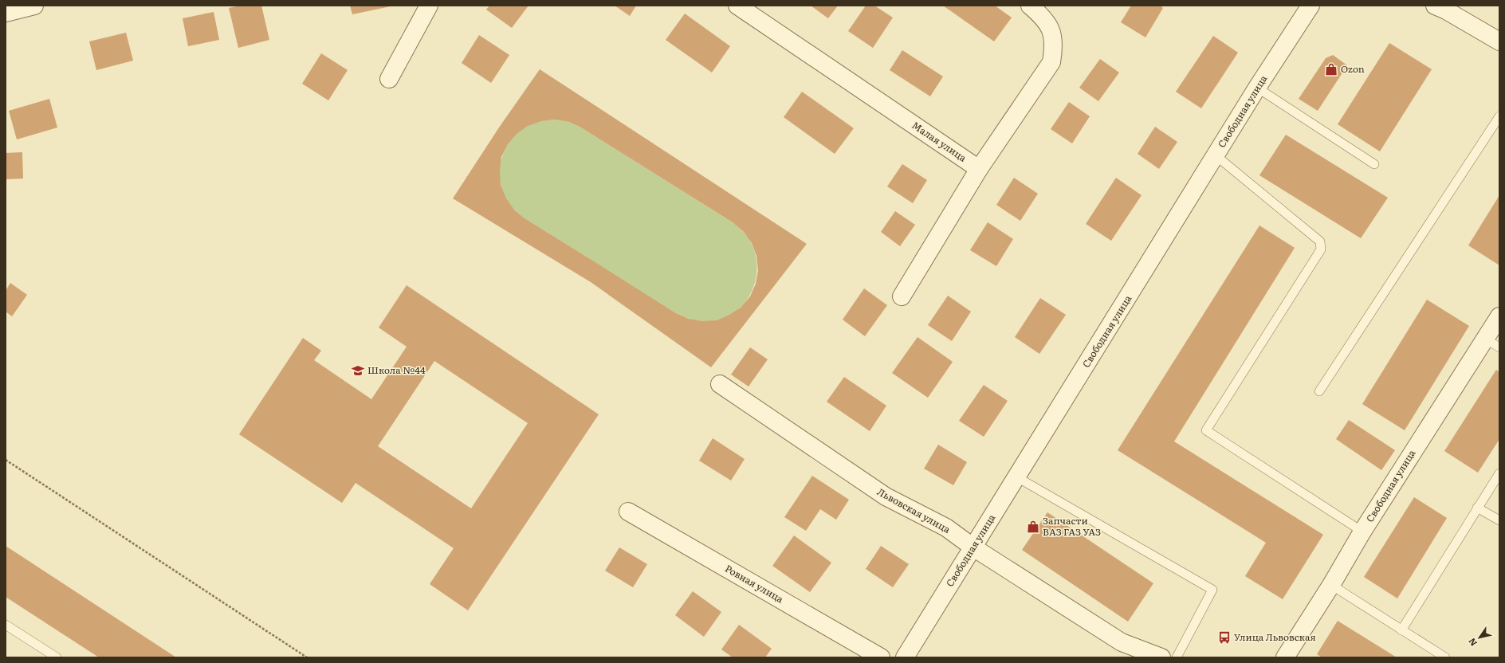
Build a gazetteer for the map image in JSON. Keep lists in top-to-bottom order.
{
  "streets": {
    "street": [
      "Свободная улица",
      "Малая улица",
      "Львовская улица",
      "Ровная улица"
    ]
  },
  "crossings": [
    ["Свободная улица", "Львовская улица"]
  ],
  "places": {
    "shop": ["Ozon", "Запчасти ВАЗ ГАЗ УАЗ"],
    "school or university": ["Школа №44"],
    "bus stop": ["Улица Львовская"]
  },
  "north": "bottom left"
}
